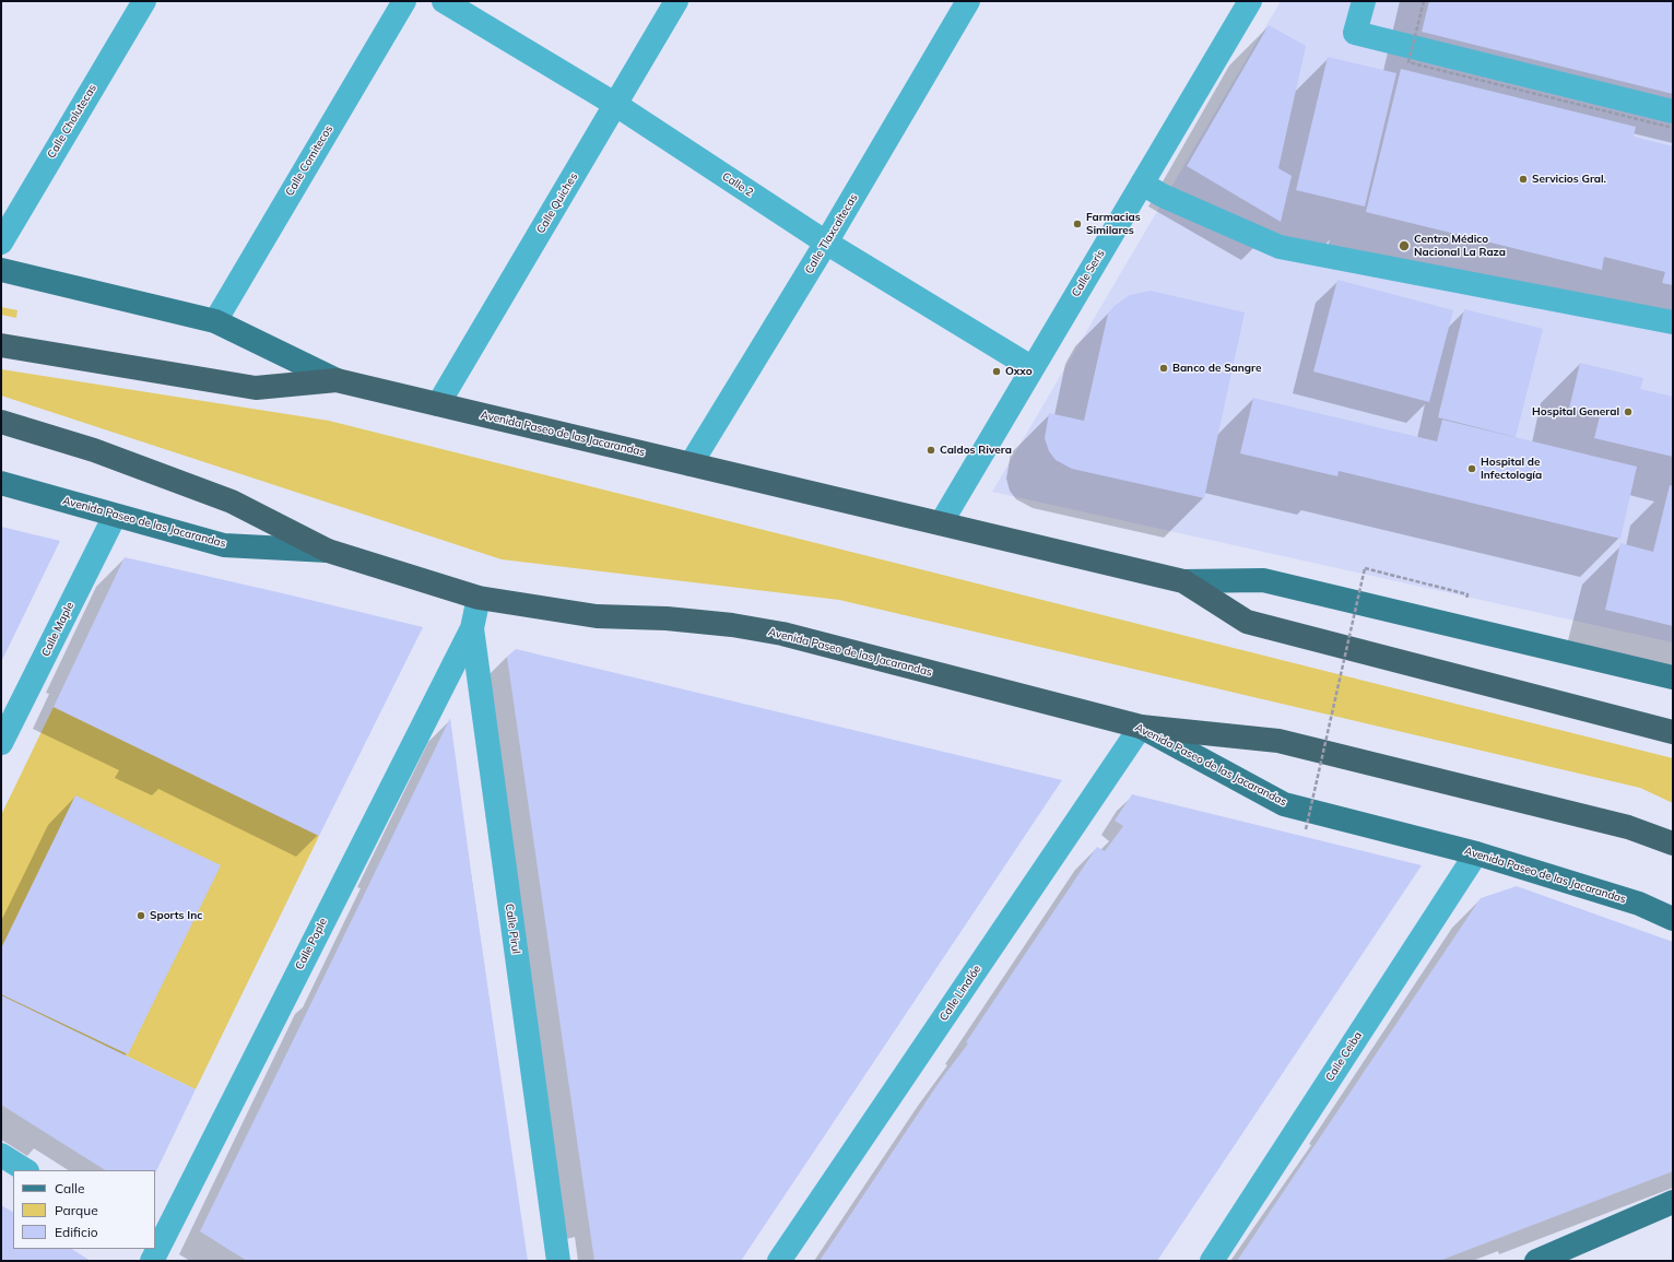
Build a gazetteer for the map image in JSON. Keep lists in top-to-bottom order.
{
  "streets": {
    "highway": ["Avenida Paseo de las Jacarandas"],
    "street": [
      "Calle Cholutecas",
      "Calle Comitecos",
      "Calle 2",
      "Calle Quiches",
      "Calle Tlaxcaltecas",
      "Calle Seris",
      "Calle Maple",
      "Calle Pirul",
      "Calle Pople",
      "Calle Linalóe",
      "Calle Ceiba"
    ]
  },
  "crossings": [
    ["Calle Comitecos", "Avenida Paseo de las Jacarandas"],
    ["Calle 2", "Calle Quiches"],
    ["Calle 2", "Calle Tlaxcaltecas"],
    ["Calle 2", "Calle Seris"],
    ["Calle Quiches", "Avenida Paseo de las Jacarandas"],
    ["Calle Tlaxcaltecas", "Avenida Paseo de las Jacarandas"],
    ["Calle Seris", "Avenida Paseo de las Jacarandas"],
    ["Avenida Paseo de las Jacarandas", "Calle Maple"],
    ["Avenida Paseo de las Jacarandas", "Calle Pirul"],
    ["Avenida Paseo de las Jacarandas", "Calle Linalóe"],
    ["Avenida Paseo de las Jacarandas", "Calle Ceiba"],
    ["Calle Pirul", "Calle Pople"]
  ],
  "places": [
    "Servicios Gral.",
    "Farmacias Similares",
    "Centro Médico Nacional La Raza",
    "Banco de Sangre",
    "Oxxo",
    "Hospital General",
    "Caldos Rivera",
    "Hospital de Infectología",
    "Sports Inc"
  ],
  "legend": ["Calle", "Parque", "Edificio"]
}
